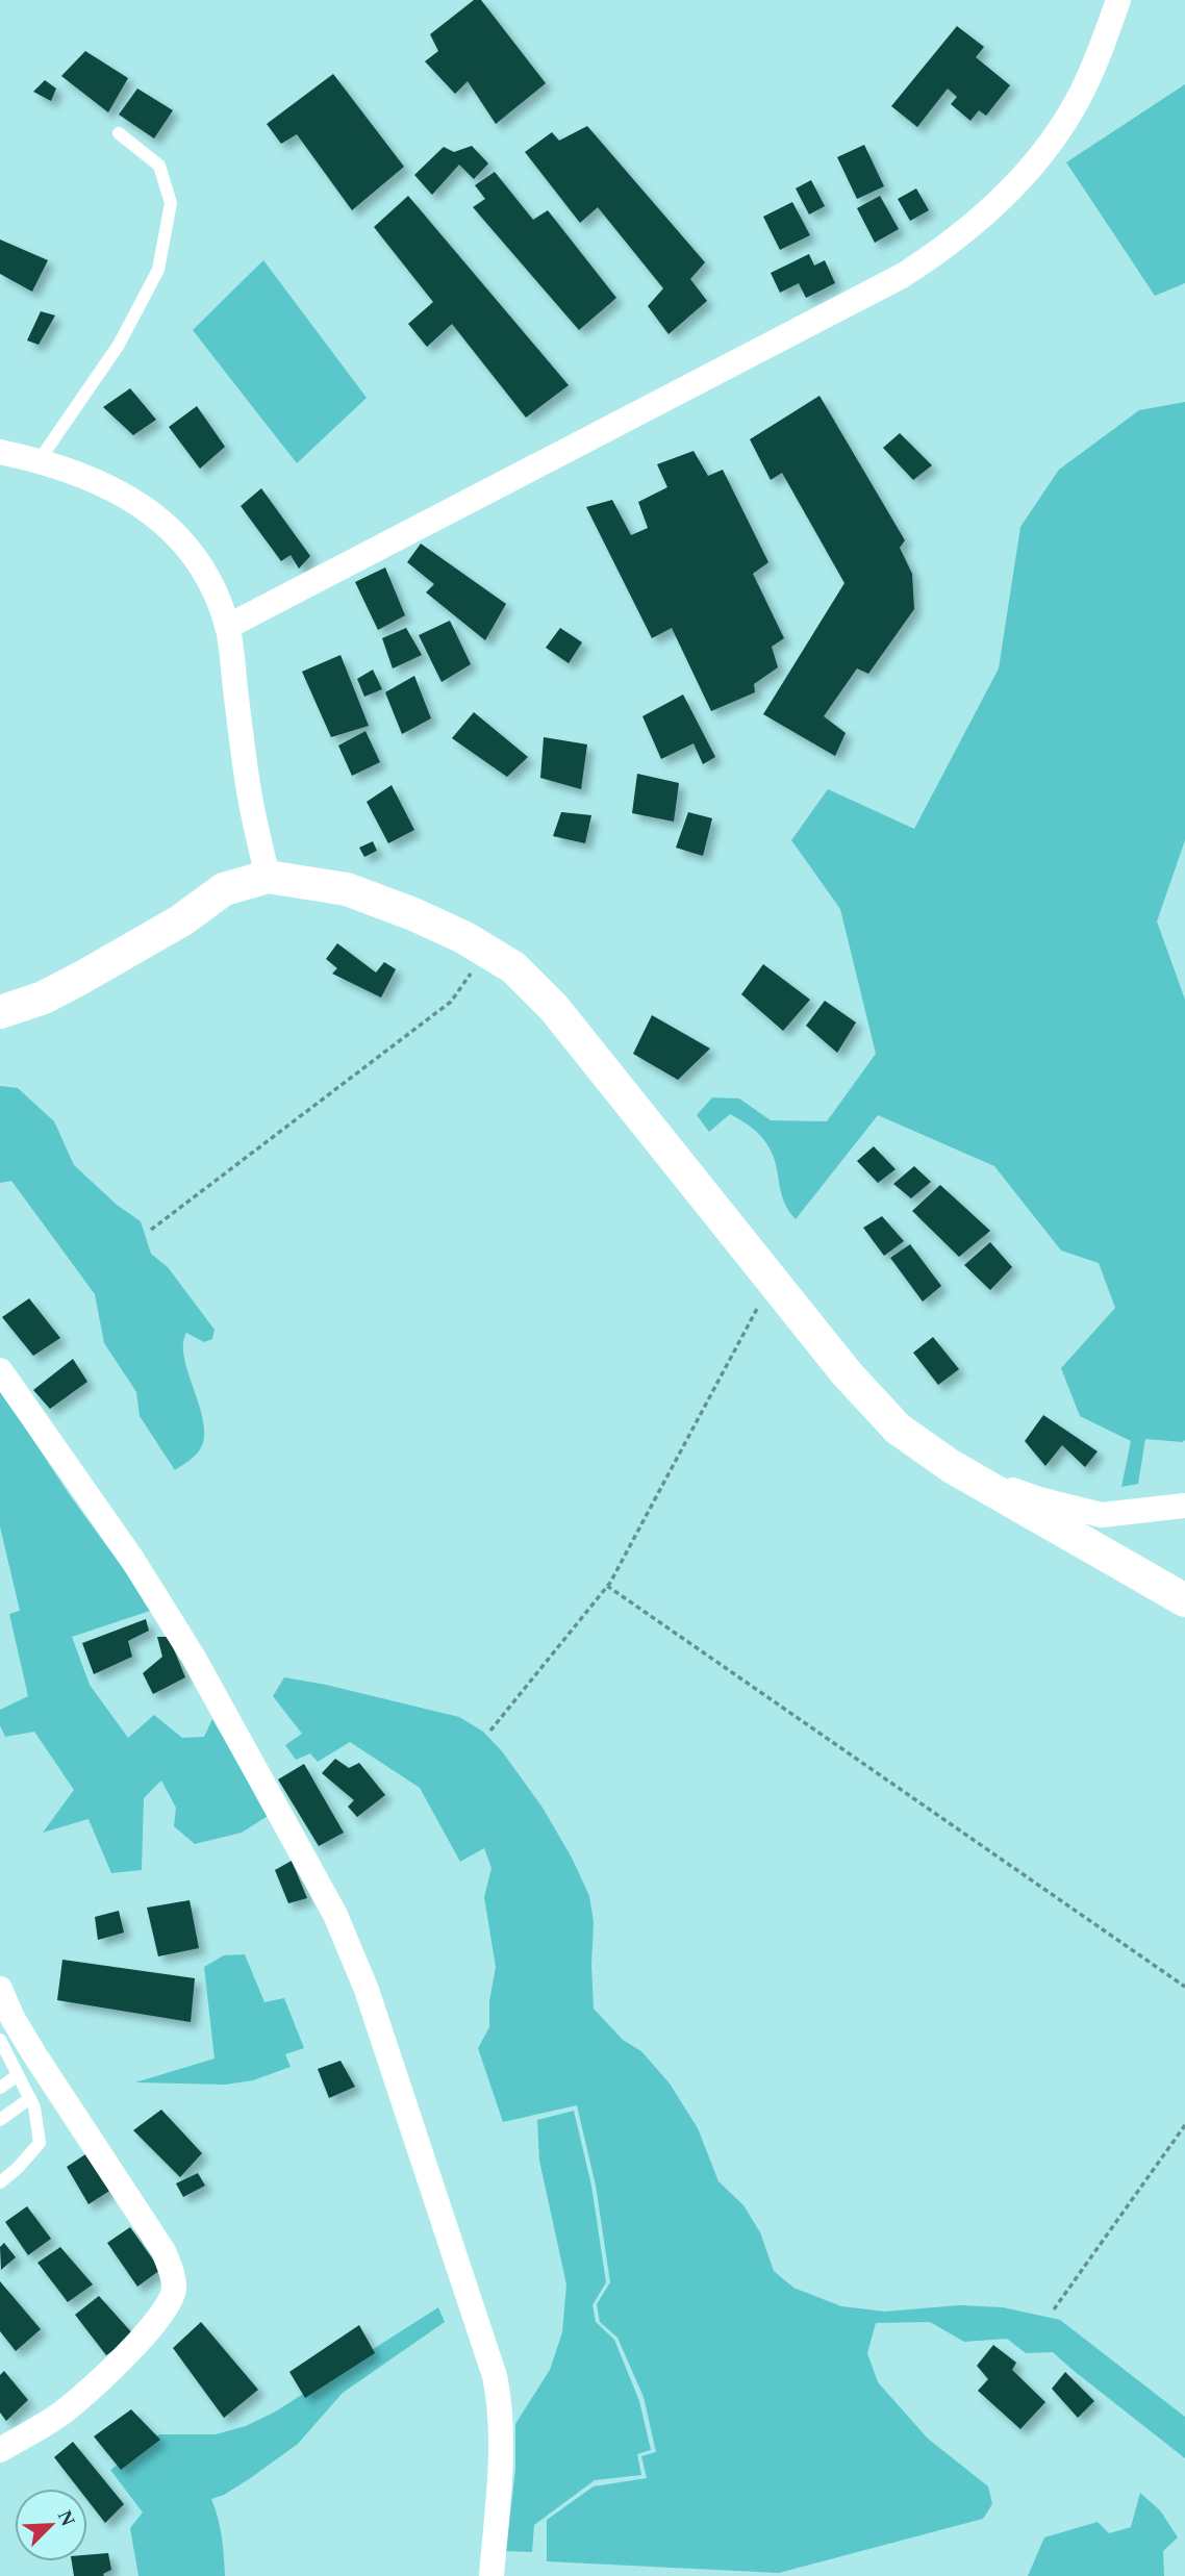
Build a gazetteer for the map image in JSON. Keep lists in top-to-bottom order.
{
  "north": "top right"
}
